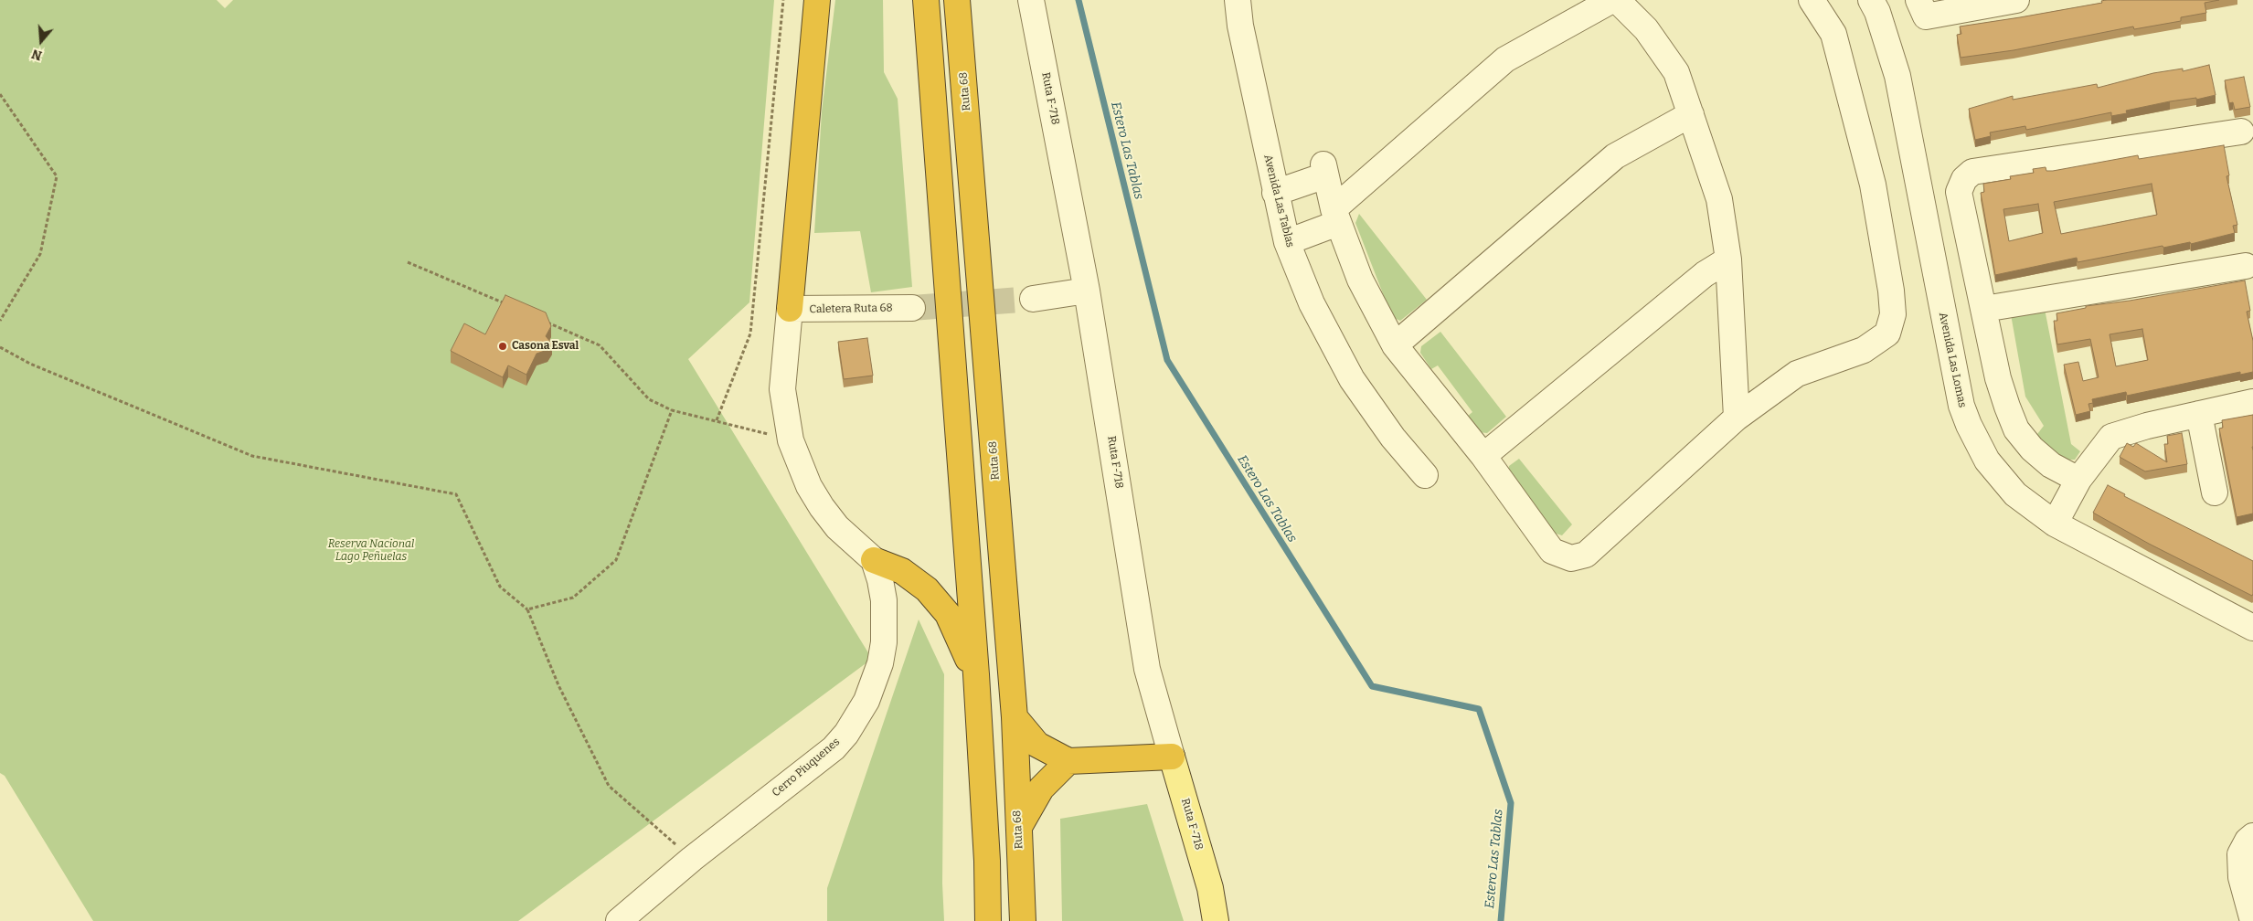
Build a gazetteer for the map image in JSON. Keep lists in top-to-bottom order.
{
  "streets": {
    "highway": ["Ruta 68"],
    "main road": ["Ruta F-718"],
    "street": [
      "Avenida Las Tablas",
      "Caletera Ruta 68",
      "Avenida Las Lomas",
      "Cerro Piuquenes"
    ]
  },
  "water": ["Estero Las Tablas"],
  "parks": ["Reserva Nacional Lago Peñuelas"],
  "places": ["Casona Esval"],
  "north": "bottom"
}
